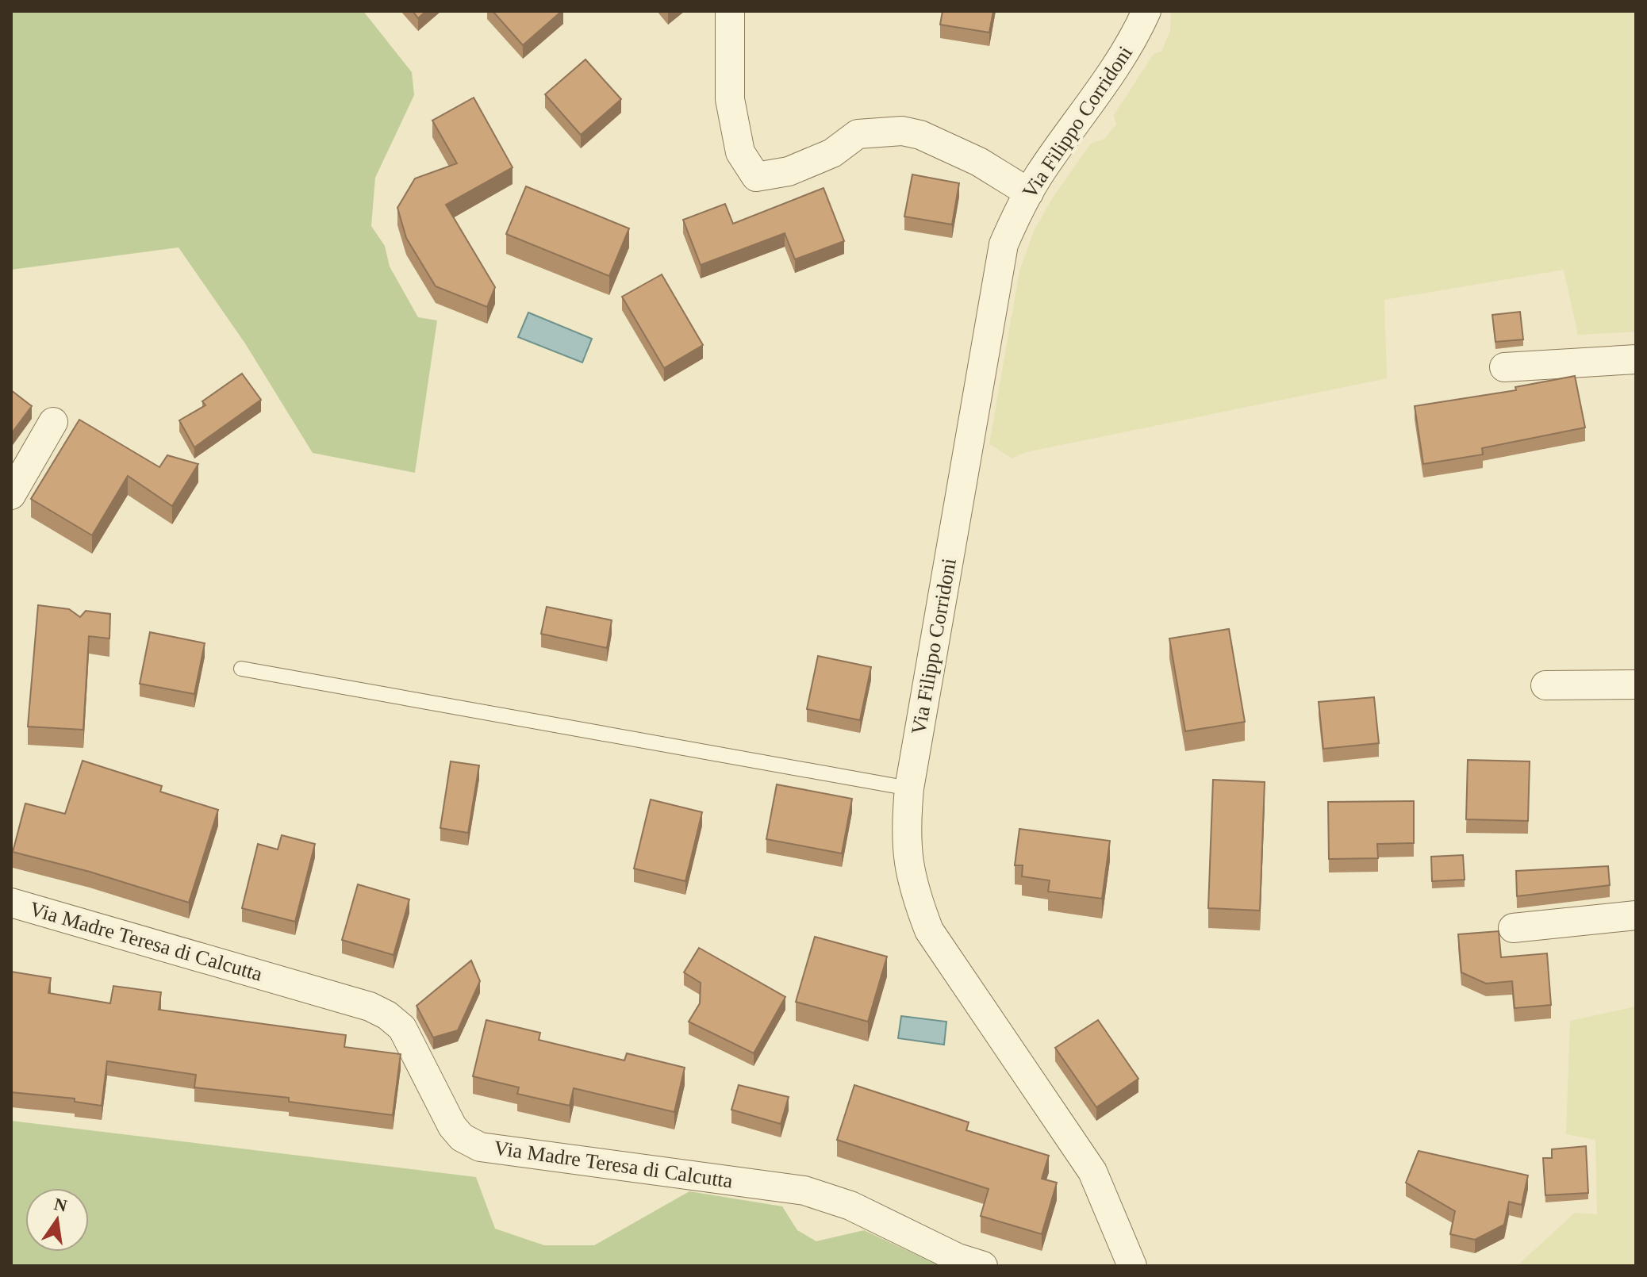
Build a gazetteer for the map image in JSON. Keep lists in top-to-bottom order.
{
  "streets": {
    "street": ["Via Filippo Corridoni", "Via Madre Teresa di Calcutta"]
  },
  "north": "top"
}
